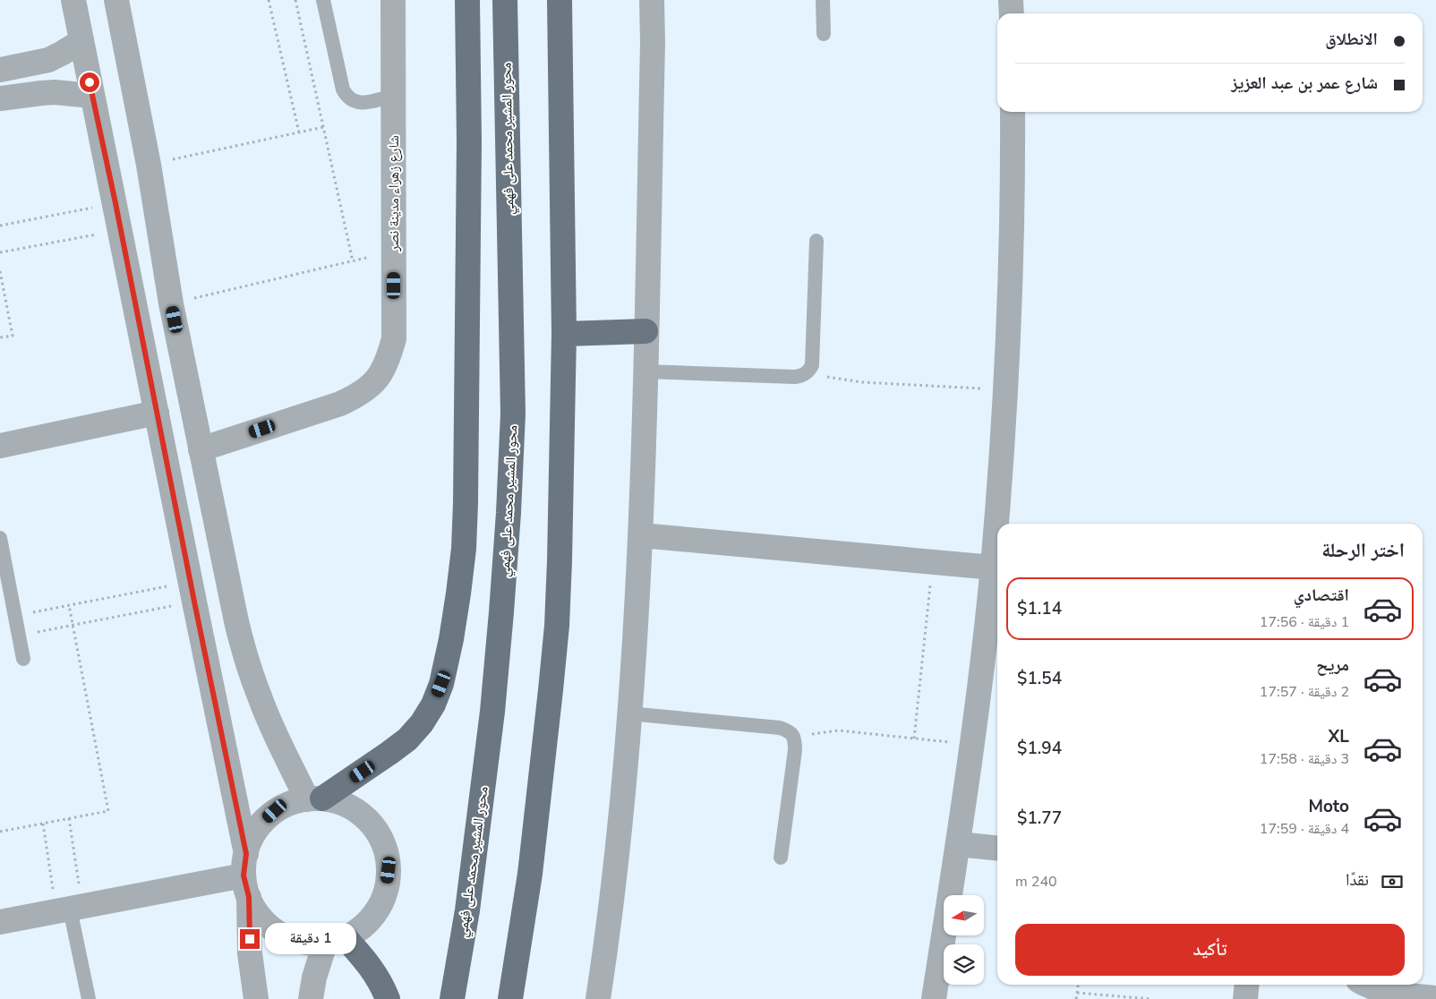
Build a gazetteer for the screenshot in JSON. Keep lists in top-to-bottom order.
{
  "streets": {
    "main road": ["محور المشير محمد على فهمي"],
    "street": ["شارع زهراء مدينة نصر"]
  },
  "north": "left",
  "page": {
    "banner": ["الانطلاق", "شارع عمر بن عبد العزيز"],
    "heading": "اختر الرحلة",
    "list": [
      {
        "name": "اقتصادي",
        "note": "1 دقيقة · 17:56",
        "value": "$1.14"
      },
      {
        "name": "مريح",
        "note": "2 دقيقة · 17:57",
        "value": "$1.54"
      },
      {
        "name": "XL",
        "note": "3 دقيقة · 17:58",
        "value": "$1.94"
      },
      {
        "name": "Moto",
        "note": "4 دقيقة · 17:59",
        "value": "$1.77"
      }
    ],
    "pay": ["نقدًا", "240 m"],
    "buttons": "تأكيد",
    "bubble": "1 دقيقة"
  }
}
